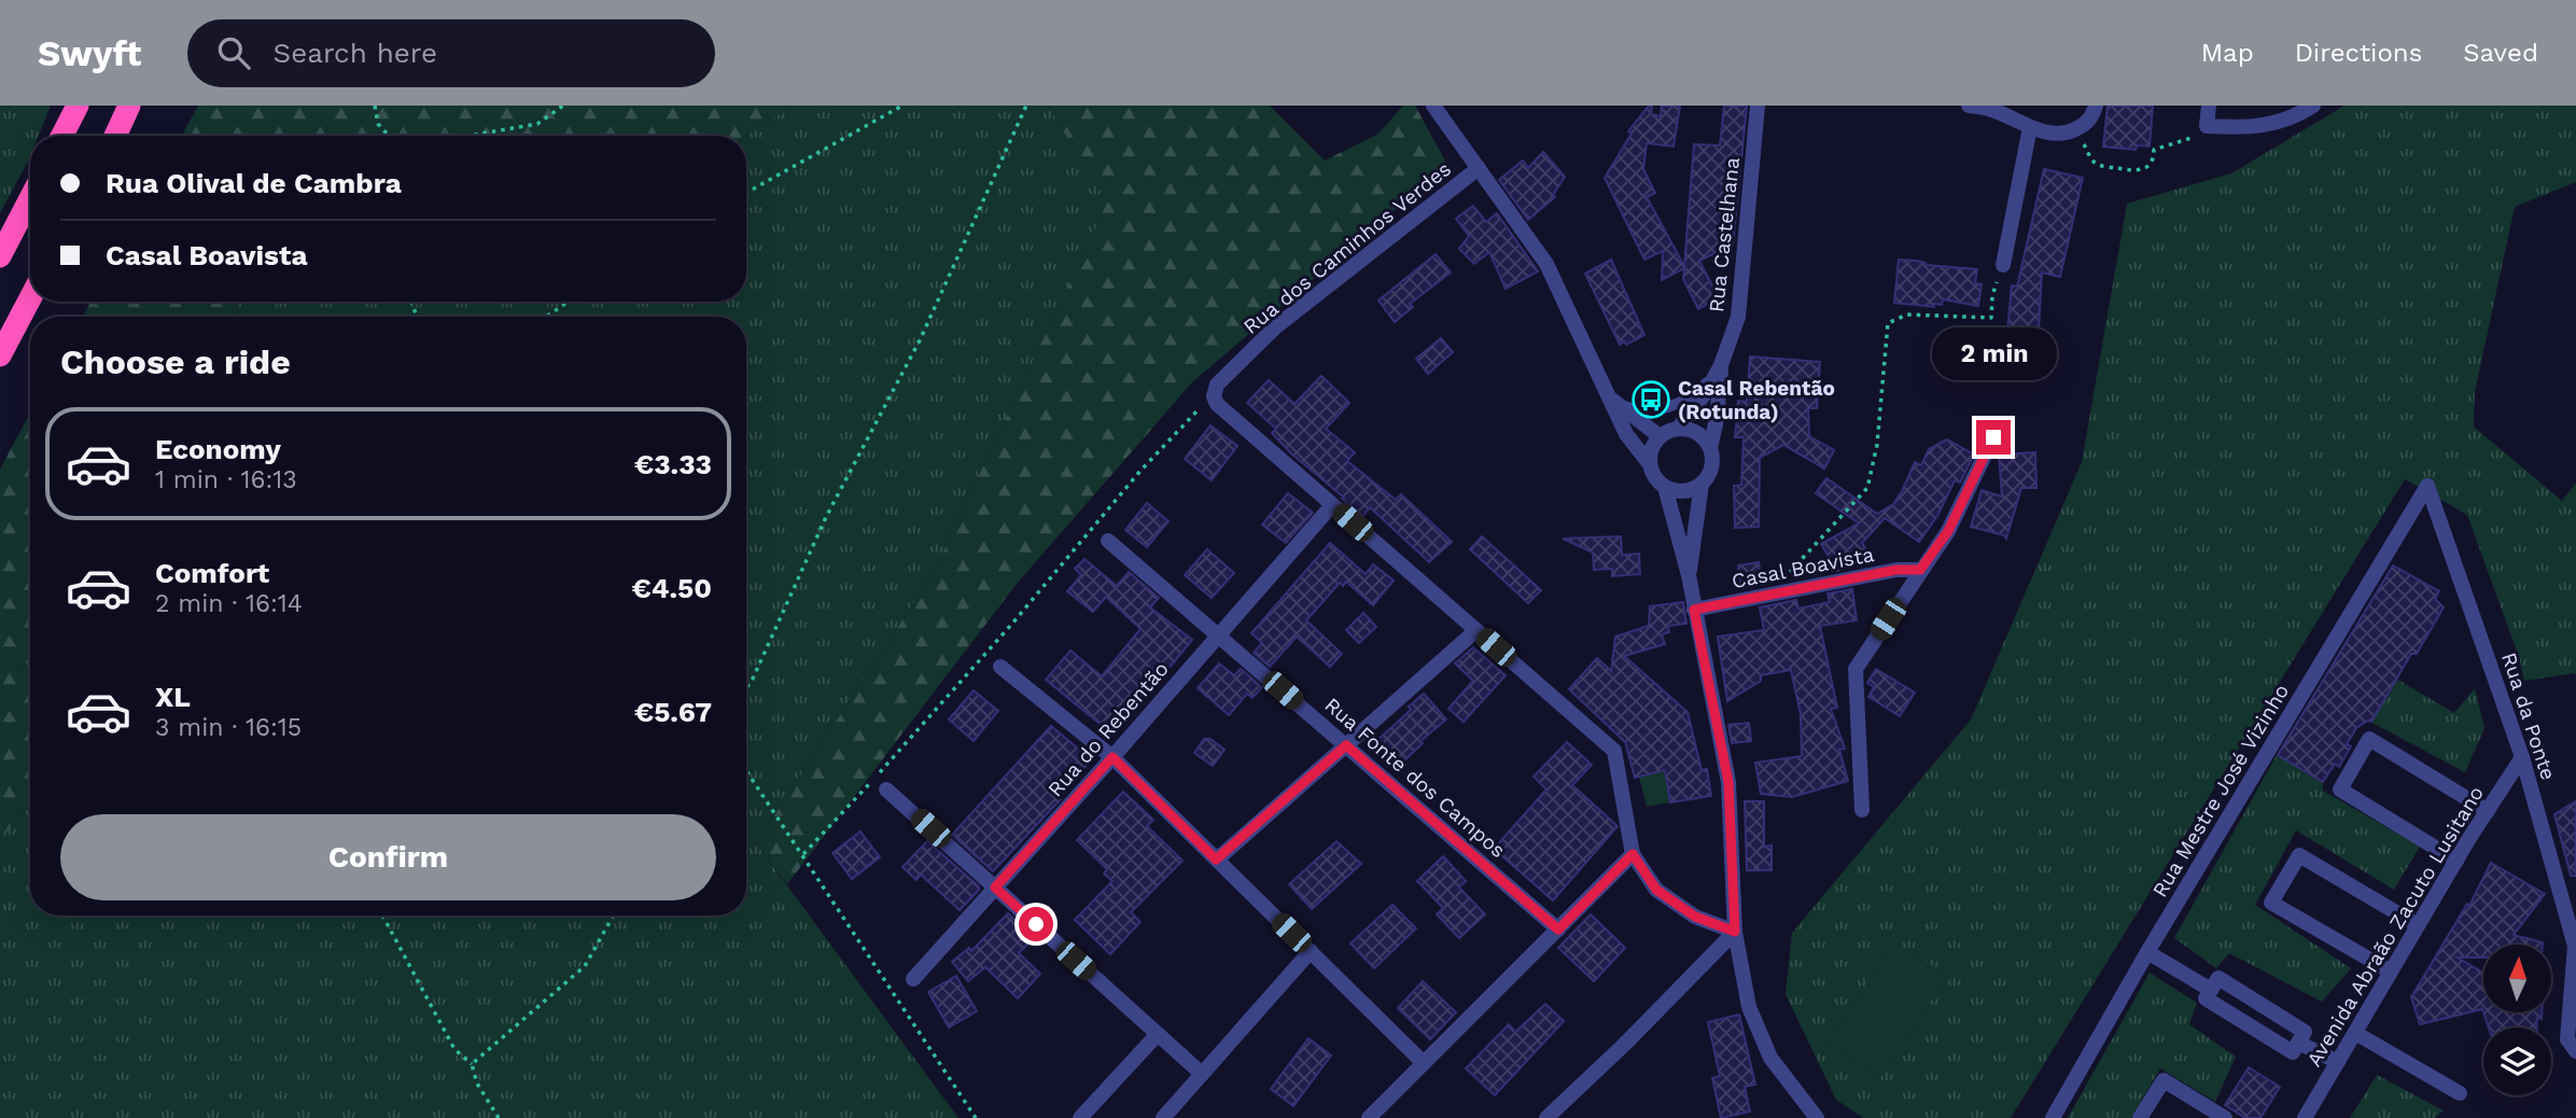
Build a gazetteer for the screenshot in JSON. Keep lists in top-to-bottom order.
{
  "streets": {
    "street": [
      "Rua Castelhana",
      "Rua dos Caminhos Verdes",
      "Casal Boavista",
      "Rua da Ponte",
      "Rua do Rebentão",
      "Rua Fonte dos Campos",
      "Rua Mestre José Vizinho",
      "Avenida Abraão Zacuto Lusitano"
    ]
  },
  "crossings": [
    ["Rua da Ponte", "Rua Mestre José Vizinho"],
    ["Rua da Ponte", "Avenida Abraão Zacuto Lusitano"],
    ["Rua do Rebentão", "Rua Fonte dos Campos"]
  ],
  "places": {
    "bus stop": ["Casal Rebentão (Rotunda)"]
  },
  "north": "top",
  "page": {
    "header": "Swyft",
    "search": "Search here",
    "nav": ["Map", "Directions", "Saved"],
    "banner": ["Rua Olival de Cambra", "Casal Boavista"],
    "heading": "Choose a ride",
    "bubble": "2 min",
    "list": [
      {
        "name": "Economy",
        "note": "1 min · 16:13",
        "value": "€3.33"
      },
      {
        "name": "Comfort",
        "note": "2 min · 16:14",
        "value": "€4.50"
      },
      {
        "name": "XL",
        "note": "3 min · 16:15",
        "value": "€5.67"
      }
    ],
    "buttons": "Confirm"
  }
}
